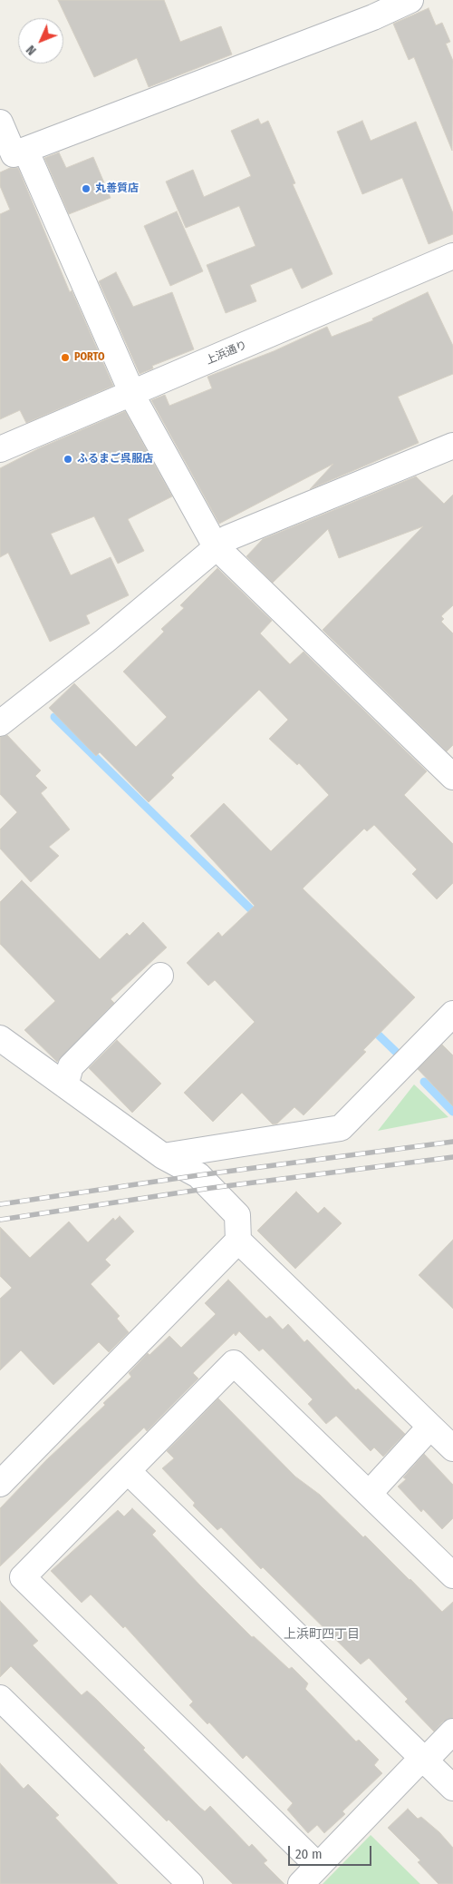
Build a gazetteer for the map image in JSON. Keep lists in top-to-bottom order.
{
  "streets": {
    "street": ["上浜通り"]
  },
  "districts": ["上浜町四丁目"],
  "places": ["丸善質店", "PORTO", "ふるまご呉服店"],
  "scale_bar": "20 m",
  "north": "bottom left"
}
